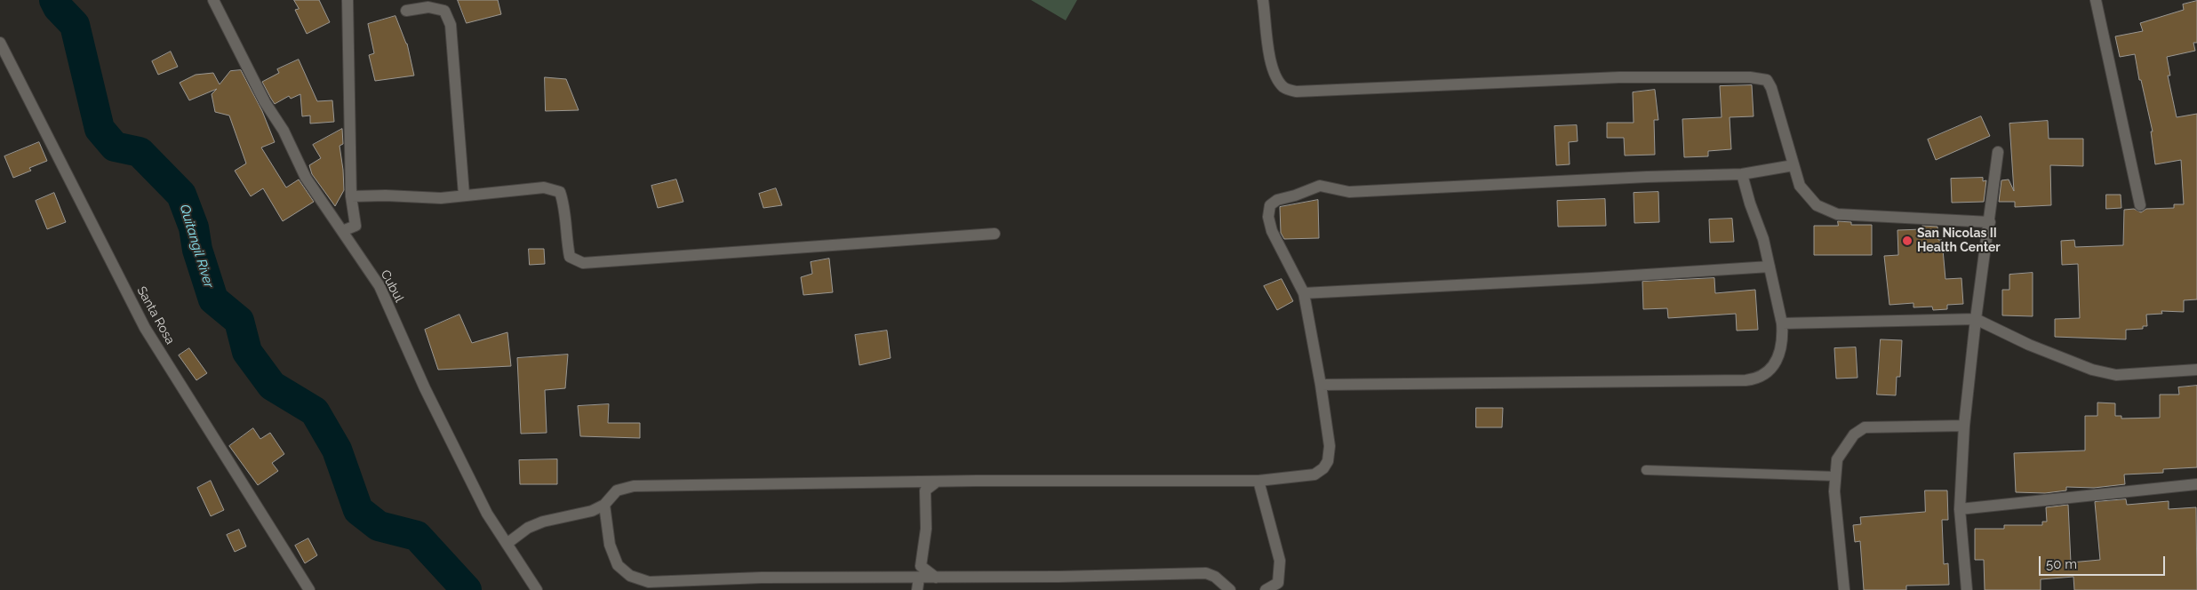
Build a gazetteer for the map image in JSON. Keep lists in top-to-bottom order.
{
  "streets": {
    "street": ["Cubul", "Santa Rosa"]
  },
  "water": ["Quitangil River"],
  "places": ["San Nicolas II Health Center"],
  "scale_bar": "50 m"
}
